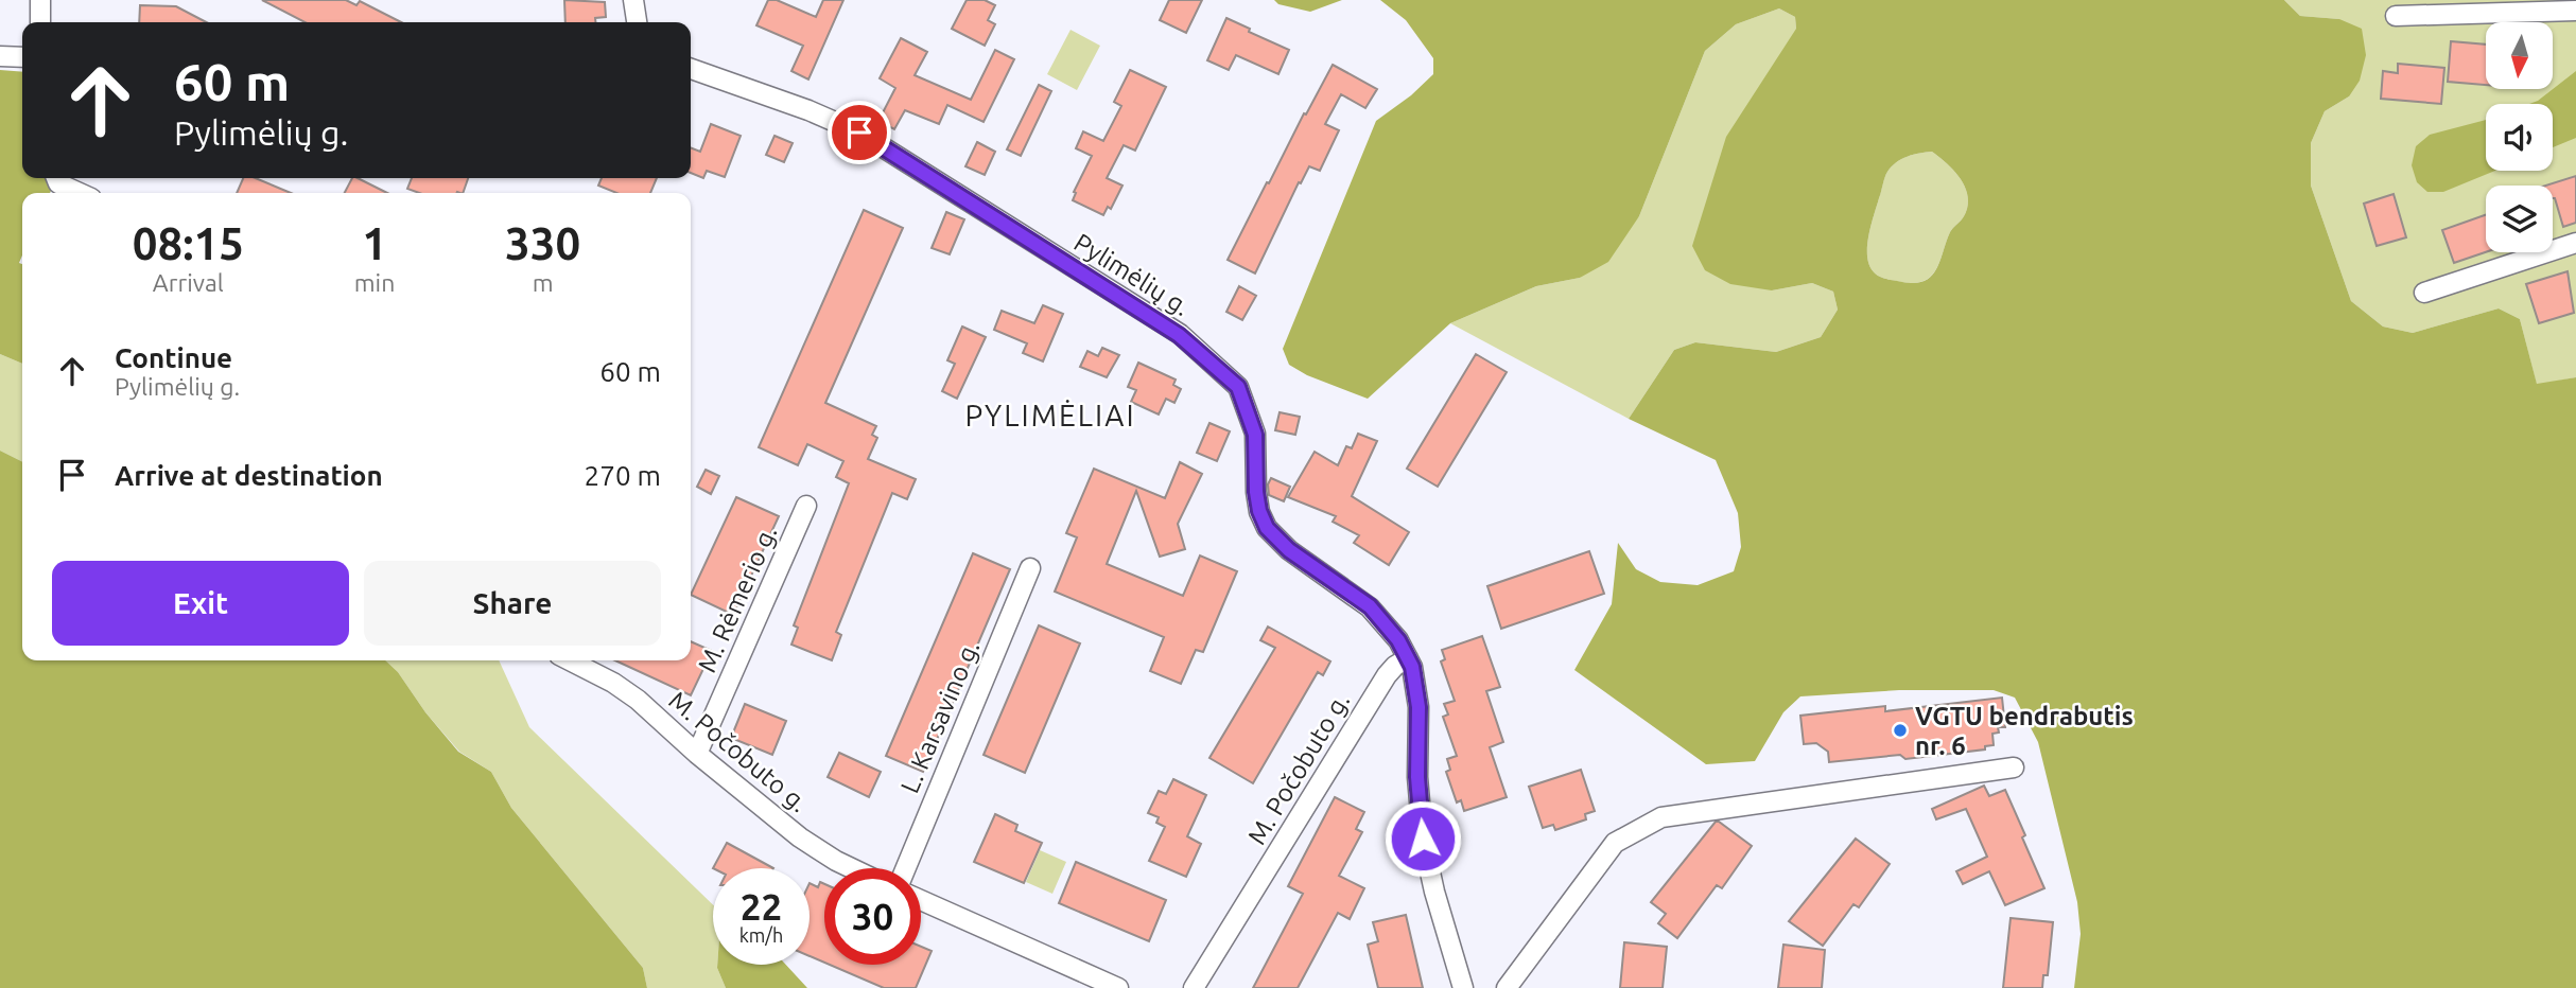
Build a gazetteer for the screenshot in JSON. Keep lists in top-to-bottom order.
{
  "streets": {
    "street": [
      "Pylimėlių g.",
      "M. Rėmerio g.",
      "L. Karsavino g.",
      "M. Počobuto g."
    ]
  },
  "crossings": [
    ["Pylimėlių g.", "M. Počobuto g."],
    ["M. Rėmerio g.", "M. Počobuto g."]
  ],
  "districts": ["PYLIMĖLIAI"],
  "places": ["VGTU bendrabutis nr. 6"],
  "north": "bottom",
  "page": {
    "turn": ["60 m", "Pylimėlių g."],
    "eta": [
      "08:15",
      "Arrival",
      "1",
      "min",
      "330",
      "m"
    ],
    "list": [
      {
        "name": "Continue",
        "note": "Pylimėlių g.",
        "value": "60 m"
      },
      {
        "name": "Arrive at destination",
        "value": "270 m"
      }
    ],
    "buttons": ["Exit", "Share"],
    "speed": "22 km/h",
    "limit": "30"
  }
}
